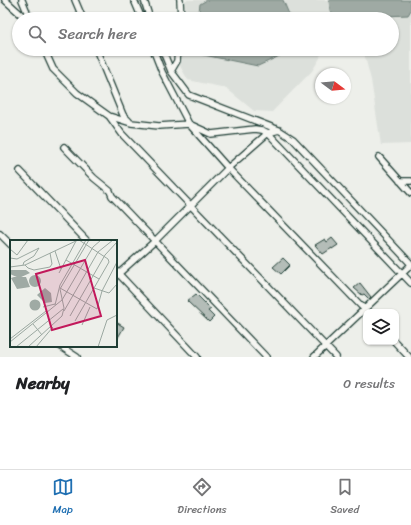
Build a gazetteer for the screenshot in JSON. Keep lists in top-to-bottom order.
{
  "north": "right",
  "page": {
    "search": "Search here",
    "heading": ["Nearby", "0 results"],
    "nav": ["Map", "Directions", "Saved"]
  }
}
